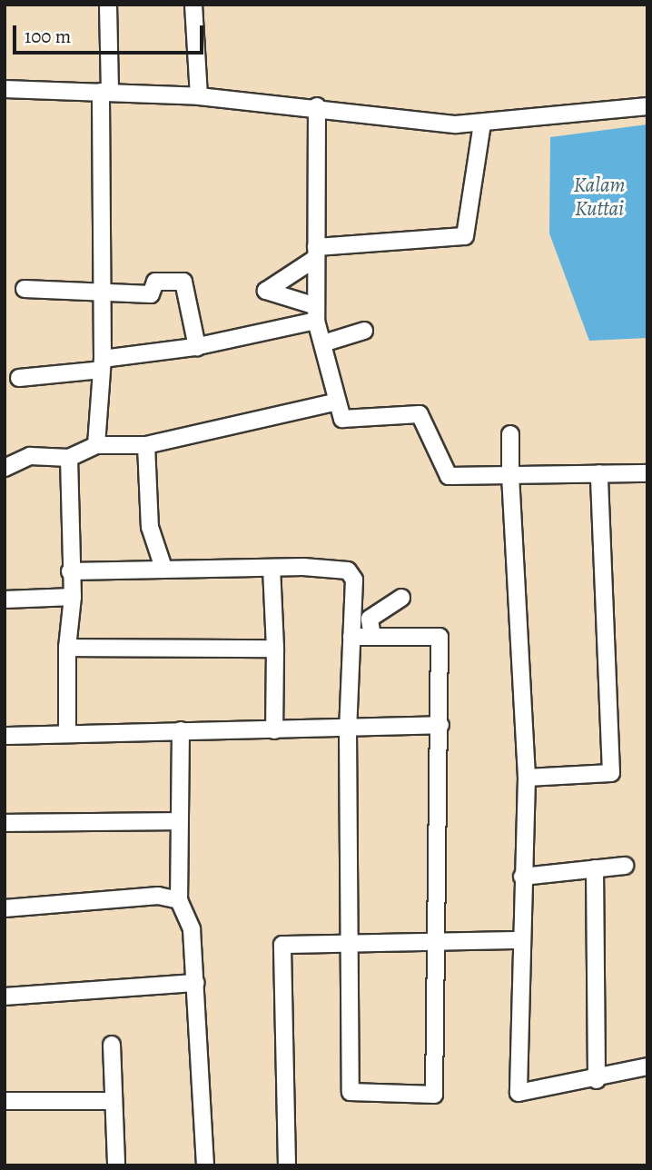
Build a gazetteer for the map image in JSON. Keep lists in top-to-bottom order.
{
  "water": ["Kalam Kuttai"],
  "scale_bar": "100 m"
}
